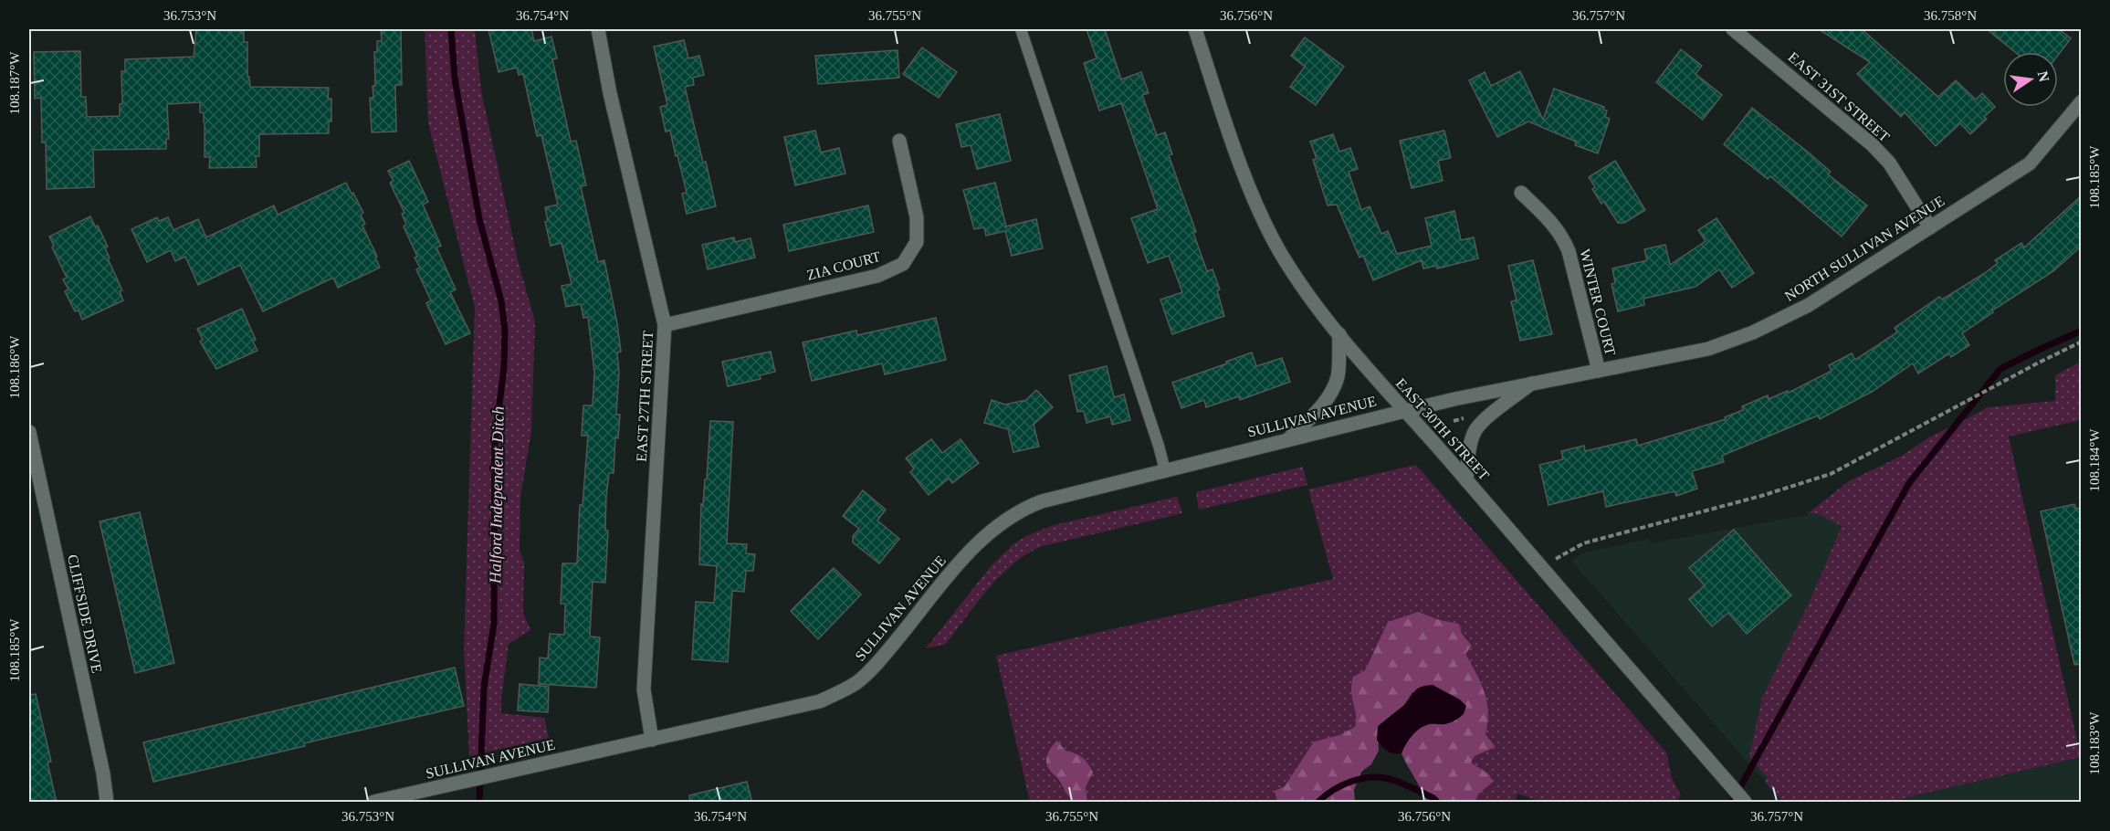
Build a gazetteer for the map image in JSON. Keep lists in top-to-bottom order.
{
  "streets": {
    "street": [
      "EAST 31ST STREET",
      "NORTH SULLIVAN AVENUE",
      "ZIA COURT",
      "WINTER COURT",
      "EAST 27TH STREET",
      "SULLIVAN AVENUE",
      "EAST 30TH STREET",
      "CLIFFSIDE DRIVE"
    ]
  },
  "crossings": [
    ["EAST 31ST STREET", "NORTH SULLIVAN AVENUE"],
    ["NORTH SULLIVAN AVENUE", "WINTER COURT"],
    ["NORTH SULLIVAN AVENUE", "SULLIVAN AVENUE"],
    ["NORTH SULLIVAN AVENUE", "EAST 30TH STREET"],
    ["ZIA COURT", "EAST 27TH STREET"],
    ["EAST 27TH STREET", "SULLIVAN AVENUE"],
    ["SULLIVAN AVENUE", "EAST 30TH STREET"]
  ],
  "water": ["Halford Independent Ditch"],
  "north": "right",
  "coordinates": [
    "36.753°N",
    "36.754°N",
    "36.755°N",
    "36.756°N",
    "36.757°N",
    "36.758°N",
    "108.187°W",
    "108.185°W",
    "108.186°W",
    "108.184°W",
    "108.183°W"
  ]
}
